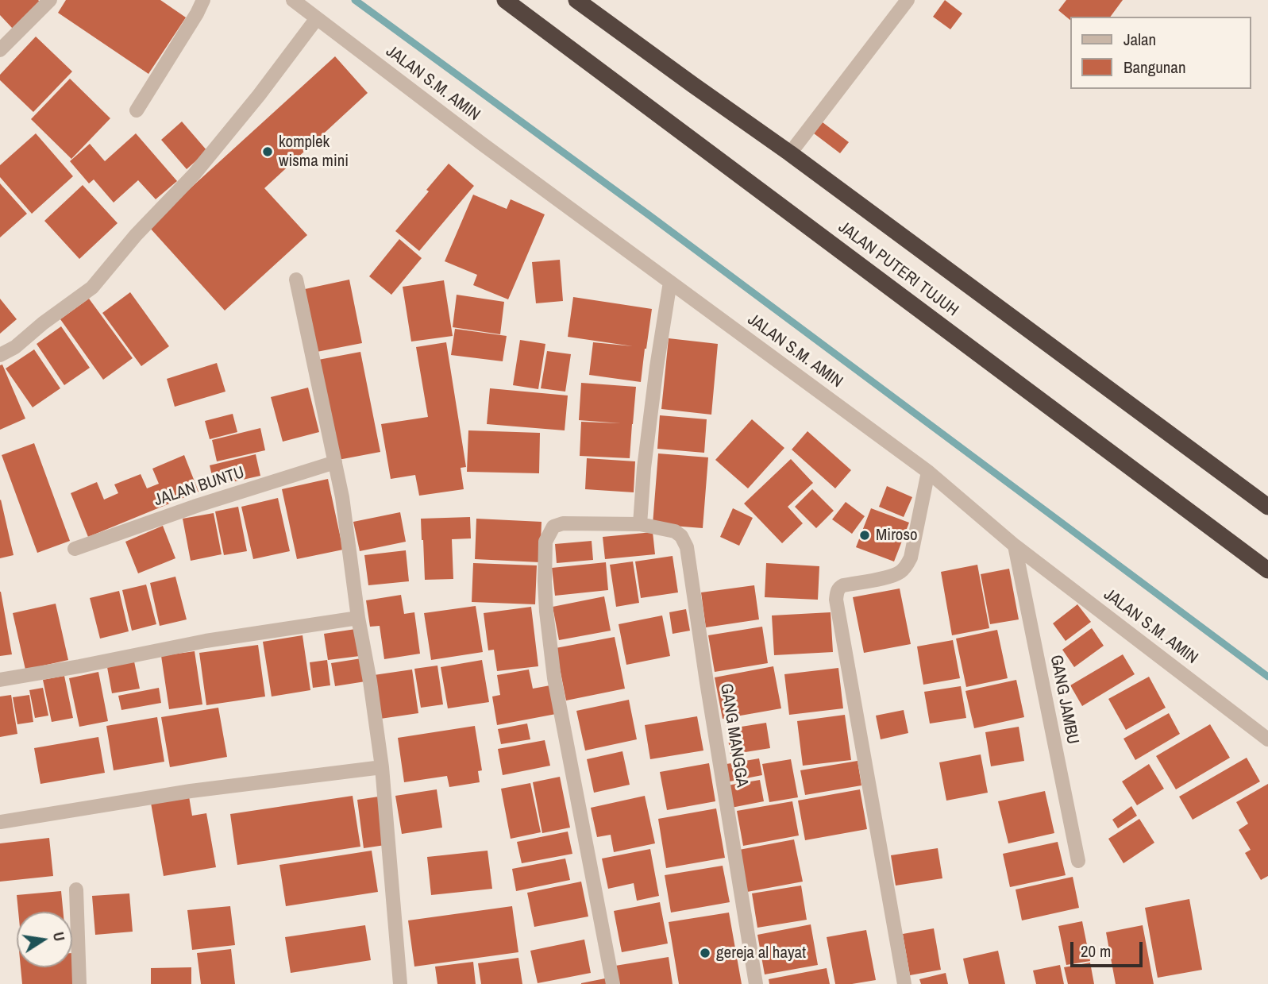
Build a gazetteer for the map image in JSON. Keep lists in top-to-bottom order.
{
  "streets": {
    "highway": ["JALAN PUTERI TUJUH"],
    "street": [
      "JALAN S.M. AMIN",
      "JALAN BUNTU",
      "GANG JAMBU",
      "GANG MANGGA"
    ]
  },
  "crossings": [
    ["JALAN S.M. AMIN", "GANG JAMBU"]
  ],
  "places": ["komplek wisma mini", "Miroso", "gereja al hayat"],
  "legend": ["Jalan", "Bangunan"],
  "scale_bar": "20 m",
  "north": "right"
}
